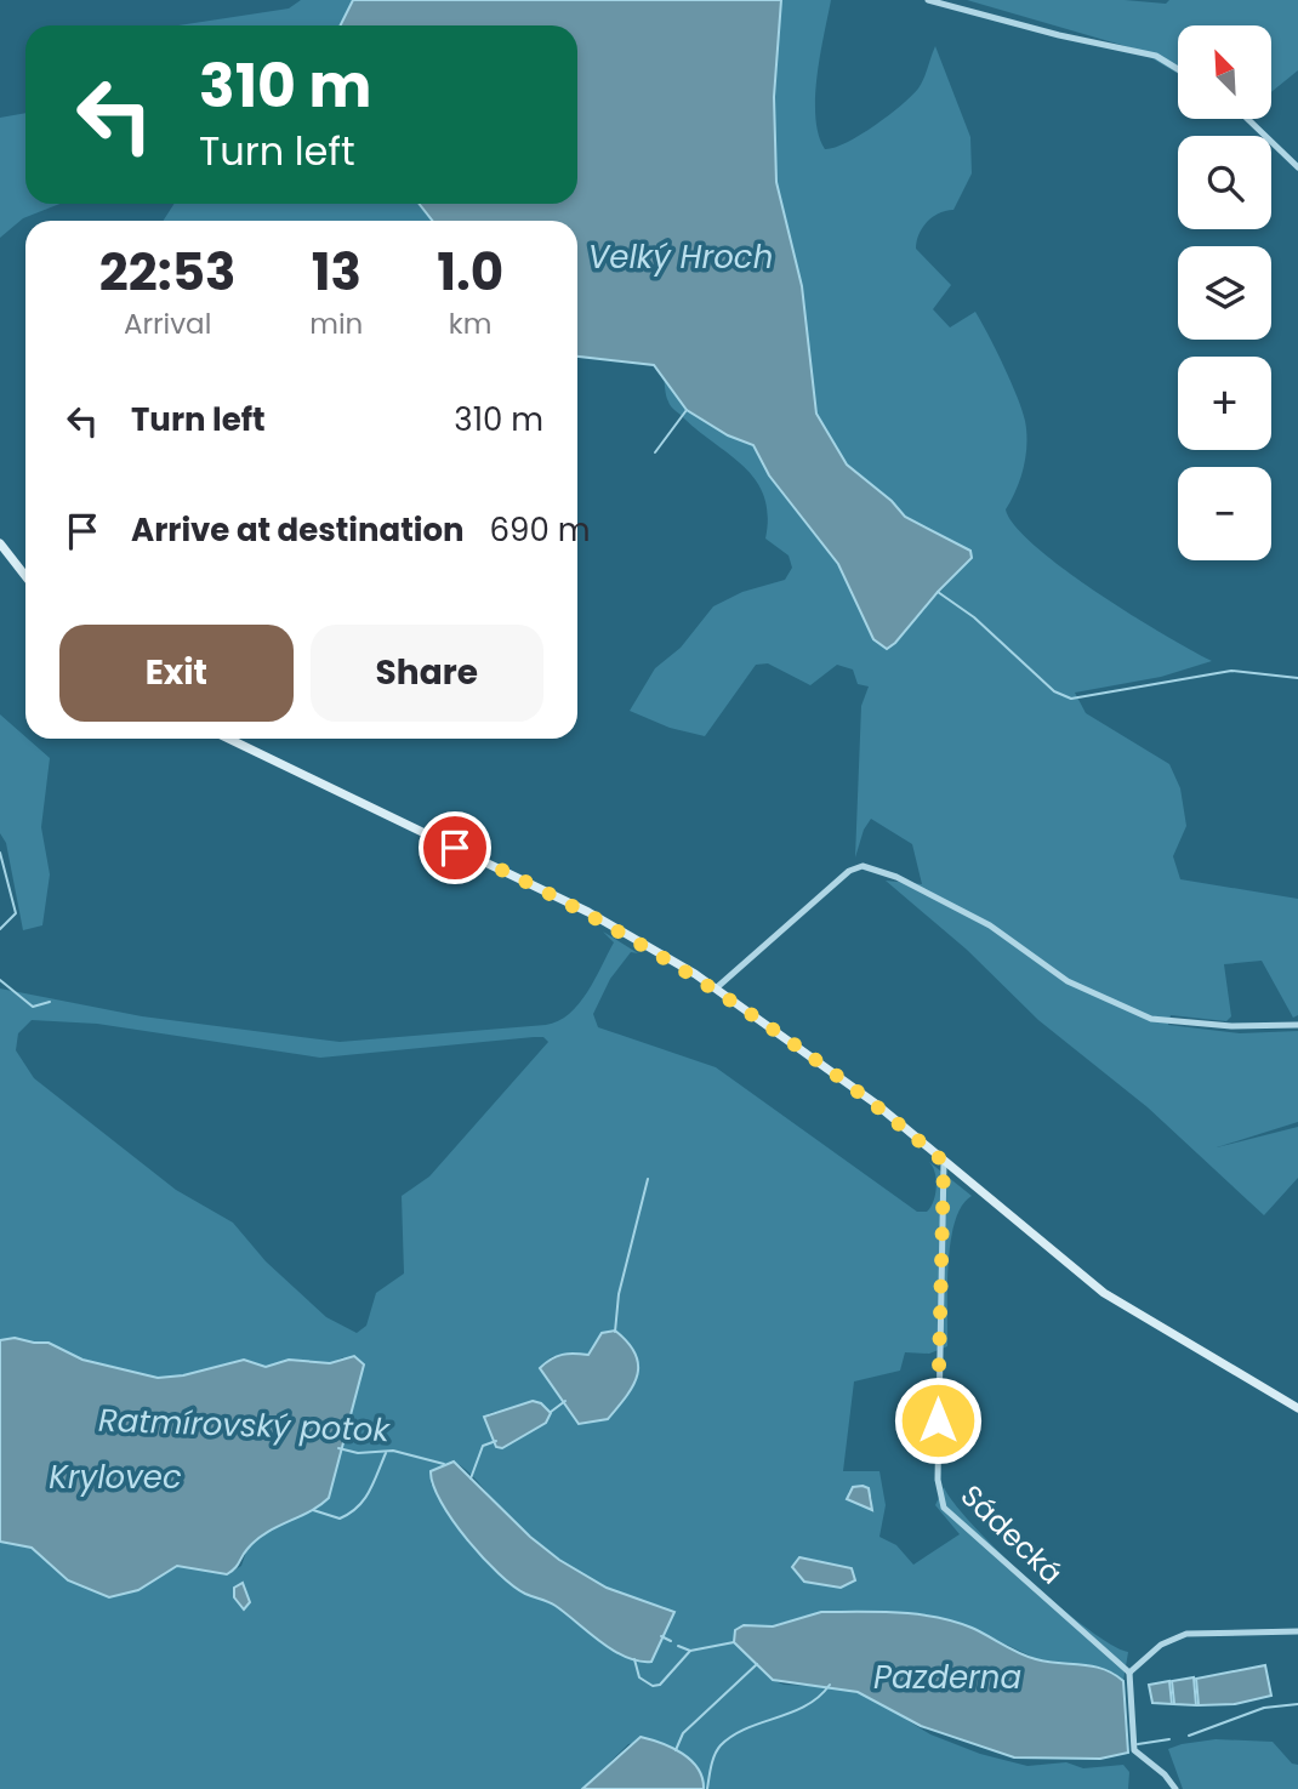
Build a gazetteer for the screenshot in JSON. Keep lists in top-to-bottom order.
{
  "streets": {
    "street": ["Sádecká"]
  },
  "water": [
    "Velký Hroch",
    "Ratmírovský potok",
    "Krylovec",
    "Pazderna"
  ],
  "north": "top left",
  "page": {
    "map_buttons": ["+", "−"],
    "turn": ["310 m", "Turn left"],
    "eta": [
      "22:53",
      "Arrival",
      "13",
      "min",
      "1.0",
      "km"
    ],
    "list": [
      {
        "name": "Turn left",
        "value": "310 m"
      },
      {
        "name": "Arrive at destination",
        "value": "690 m"
      }
    ],
    "buttons": ["Exit", "Share"]
  }
}
